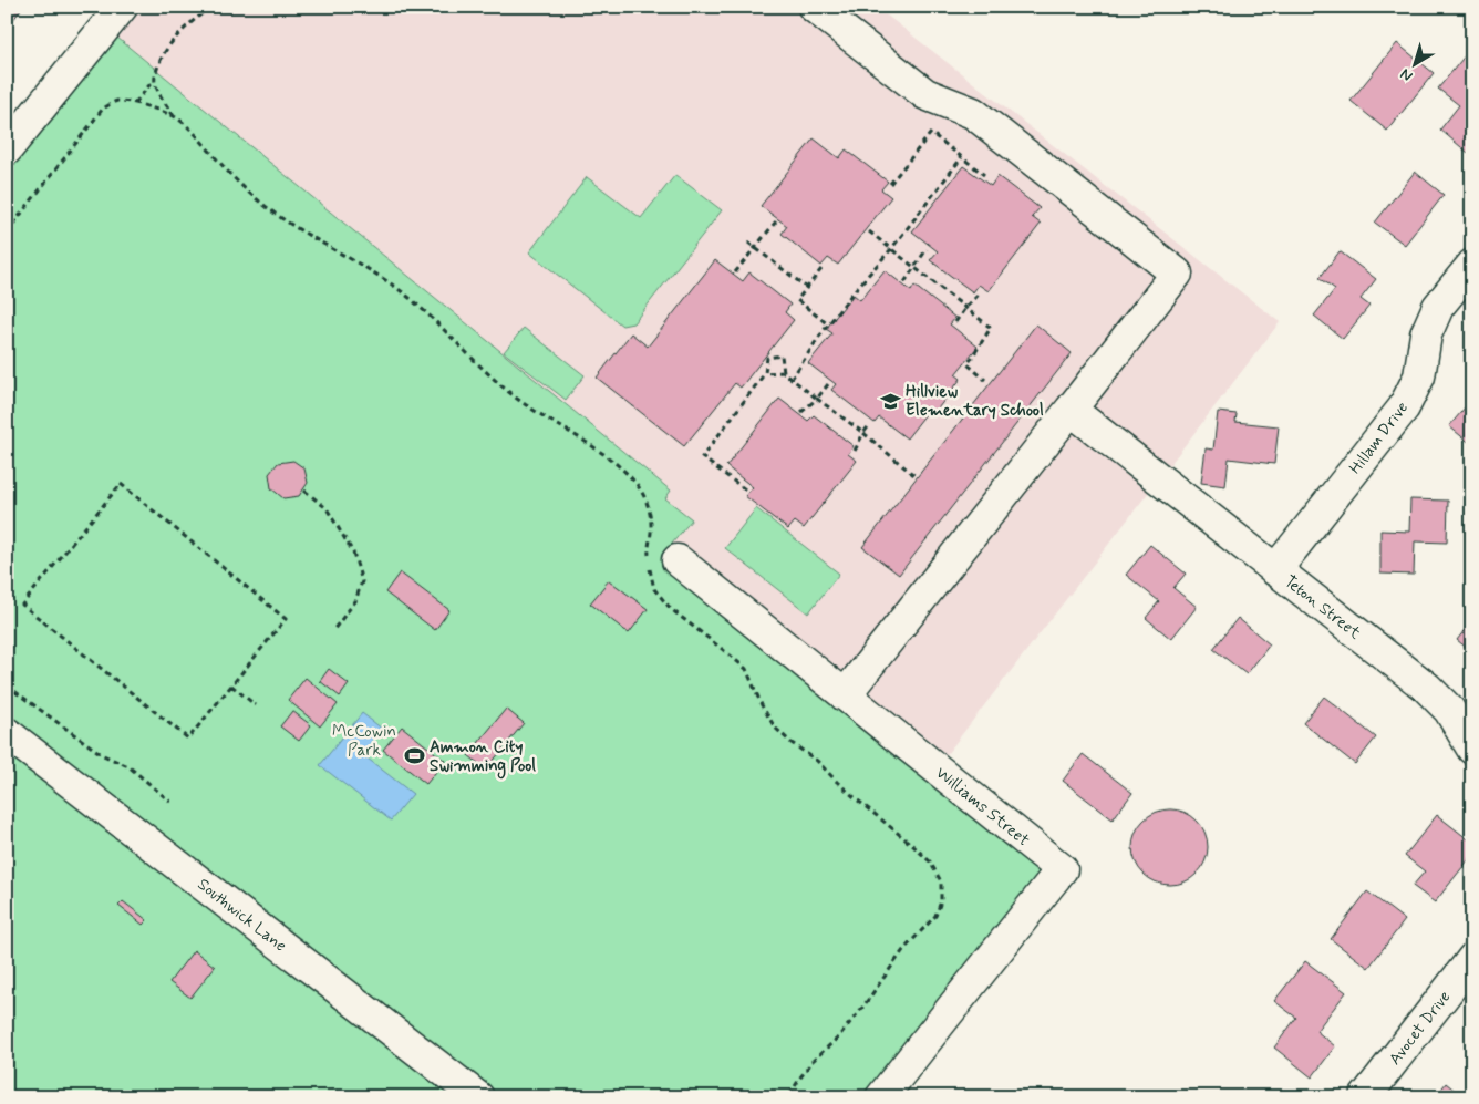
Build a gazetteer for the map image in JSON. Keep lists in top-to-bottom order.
{
  "streets": {
    "street": [
      "Hillam Drive",
      "Teton Street",
      "Williams Street",
      "Southwick Lane",
      "Avocet Drive"
    ]
  },
  "crossings": [
    ["Hillam Drive", "Teton Street"]
  ],
  "parks": ["McCowin Park"],
  "places": {
    "school or university": ["Hillview Elementary School"],
    "sports": ["Ammon City Swimming Pool"]
  },
  "north": "bottom left"
}
